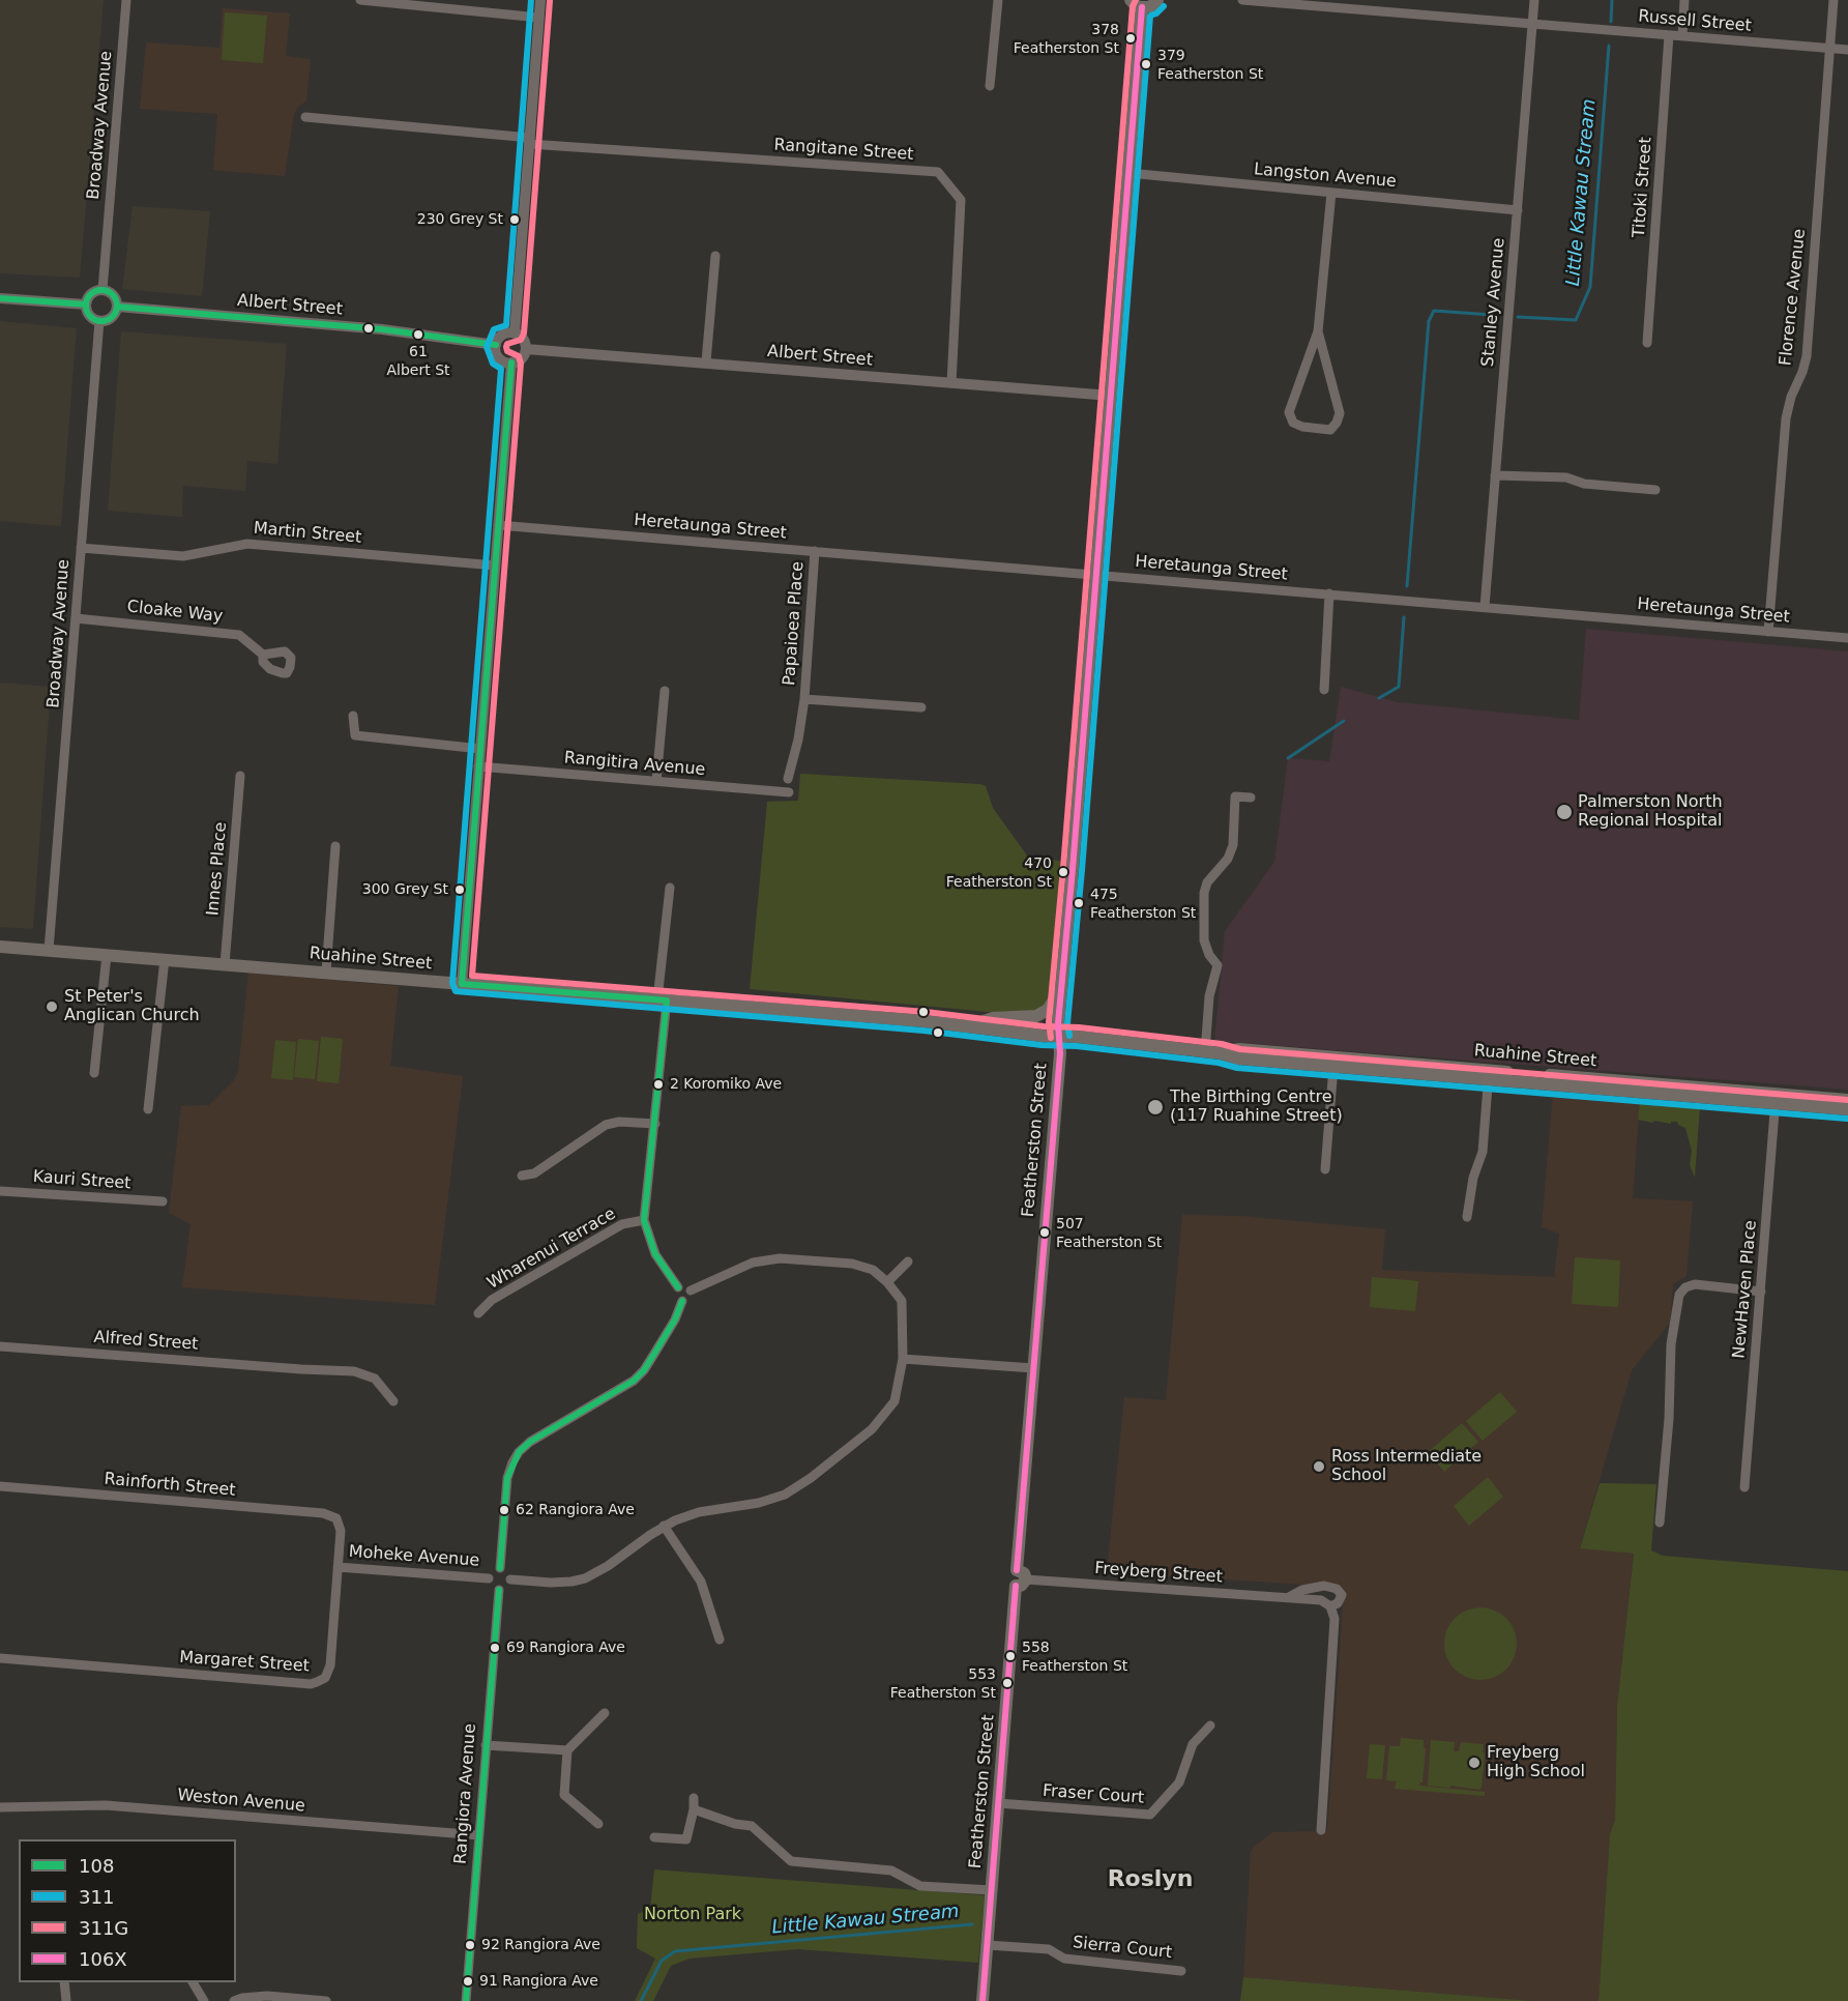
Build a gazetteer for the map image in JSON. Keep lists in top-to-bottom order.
{
  "streets": {
    "main road": ["Ruahine Street", "Featherston Street"],
    "street": [
      "Russell Street",
      "Broadway Avenue",
      "Rangitane Street",
      "Langston Avenue",
      "Titoki Street",
      "Florence Avenue",
      "Stanley Avenue",
      "Albert Street",
      "Heretaunga Street",
      "Martin Street",
      "Cloake Way",
      "Papaioea Place",
      "Rangitira Avenue",
      "Innes Place",
      "Kauri Street",
      "Wharenui Terrace",
      "NewHaven Place",
      "Alfred Street",
      "Rainforth Street",
      "Moheke Avenue",
      "Freyberg Street",
      "Margaret Street",
      "Rangiora Avenue",
      "Fraser Court",
      "Weston Avenue",
      "Sierra Court"
    ]
  },
  "crossings": [
    ["Russell Street", "Titoki Street"],
    ["Russell Street", "Florence Avenue"],
    ["Russell Street", "Stanley Avenue"],
    ["Broadway Avenue", "Albert Street"],
    ["Broadway Avenue", "Martin Street"],
    ["Broadway Avenue", "Cloake Way"],
    ["Broadway Avenue", "Ruahine Street"],
    ["Rangitane Street", "Albert Street"],
    ["Langston Avenue", "Stanley Avenue"],
    ["Langston Avenue", "Featherston Street"],
    ["Florence Avenue", "Heretaunga Street"],
    ["Stanley Avenue", "Heretaunga Street"],
    ["Albert Street", "Featherston Street"],
    ["Heretaunga Street", "Papaioea Place"],
    ["Heretaunga Street", "Featherston Street"],
    ["Innes Place", "Ruahine Street"],
    ["Ruahine Street", "Featherston Street"],
    ["Ruahine Street", "NewHaven Place"],
    ["Featherston Street", "Freyberg Street"],
    ["Featherston Street", "Fraser Court"],
    ["Featherston Street", "Sierra Court"],
    ["Rainforth Street", "Margaret Street"],
    ["Moheke Avenue", "Margaret Street"],
    ["Moheke Avenue", "Rangiora Avenue"],
    ["Rangiora Avenue", "Weston Avenue"]
  ],
  "districts": ["Roslyn"],
  "water": ["Little Kawau Stream"],
  "parks": ["Norton Park"],
  "places": [
    "378 Featherston St",
    "379 Featherston St",
    "230 Grey St",
    "61 Albert St",
    "Palmerston North Regional Hospital",
    "470 Featherston St",
    "300 Grey St",
    "475 Featherston St",
    "St Peter's Anglican Church",
    "2 Koromiko Ave",
    "The Birthing Centre (117 Ruahine Street)",
    "507 Featherston St",
    "Ross Intermediate School",
    "62 Rangiora Ave",
    "69 Rangiora Ave",
    "558 Featherston St",
    "553 Featherston St",
    "Freyberg High School",
    "92 Rangiora Ave",
    "91 Rangiora Ave"
  ],
  "lines": [
    "transit line 311",
    "transit line 311G",
    "transit line 106X",
    "transit line 108"
  ],
  "legend": [
    "108",
    "311",
    "311G",
    "106X"
  ]
}
